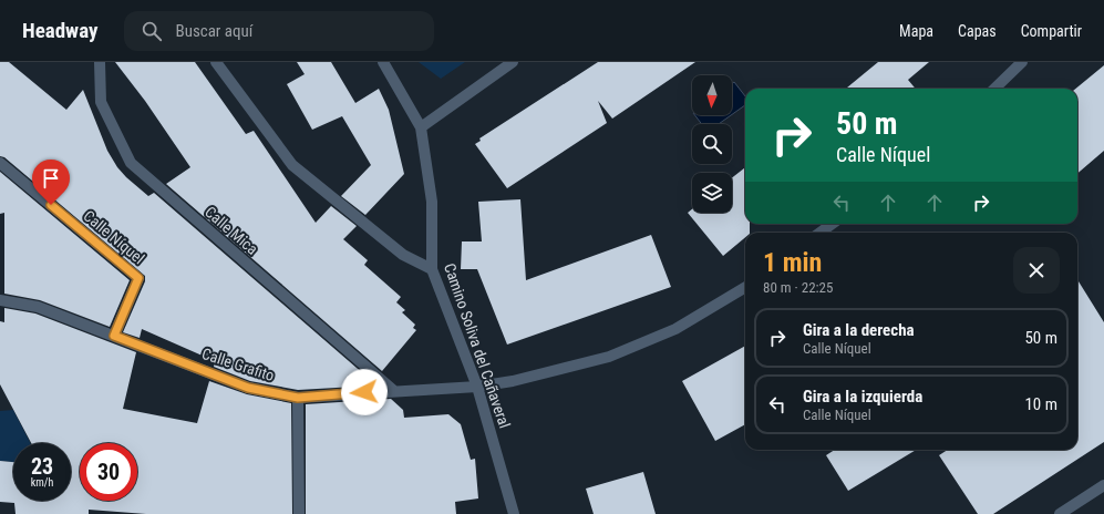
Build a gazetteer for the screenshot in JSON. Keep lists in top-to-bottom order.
{
  "streets": {
    "street": [
      "Calle Mica",
      "Calle Níquel",
      "Camino Soliva del Cañaveral",
      "Calle Grafito"
    ]
  },
  "crossings": [
    ["Calle Mica", "Calle Grafito"],
    ["Calle Níquel", "Calle Grafito"],
    ["Camino Soliva del Cañaveral", "Calle Grafito"]
  ],
  "north": "bottom",
  "page": {
    "header": "Headway",
    "search": "Buscar aquí",
    "nav": ["Mapa", "Capas", "Compartir"],
    "turn": ["50 m", "Calle Níquel"],
    "heading": ["1 min", "80 m · 22:25"],
    "list": [
      {
        "name": "Gira a la derecha",
        "note": "Calle Níquel",
        "value": "50 m"
      },
      {
        "name": "Gira a la izquierda",
        "note": "Calle Níquel",
        "value": "10 m"
      }
    ],
    "speed": "23 km/h",
    "limit": "30"
  }
}
